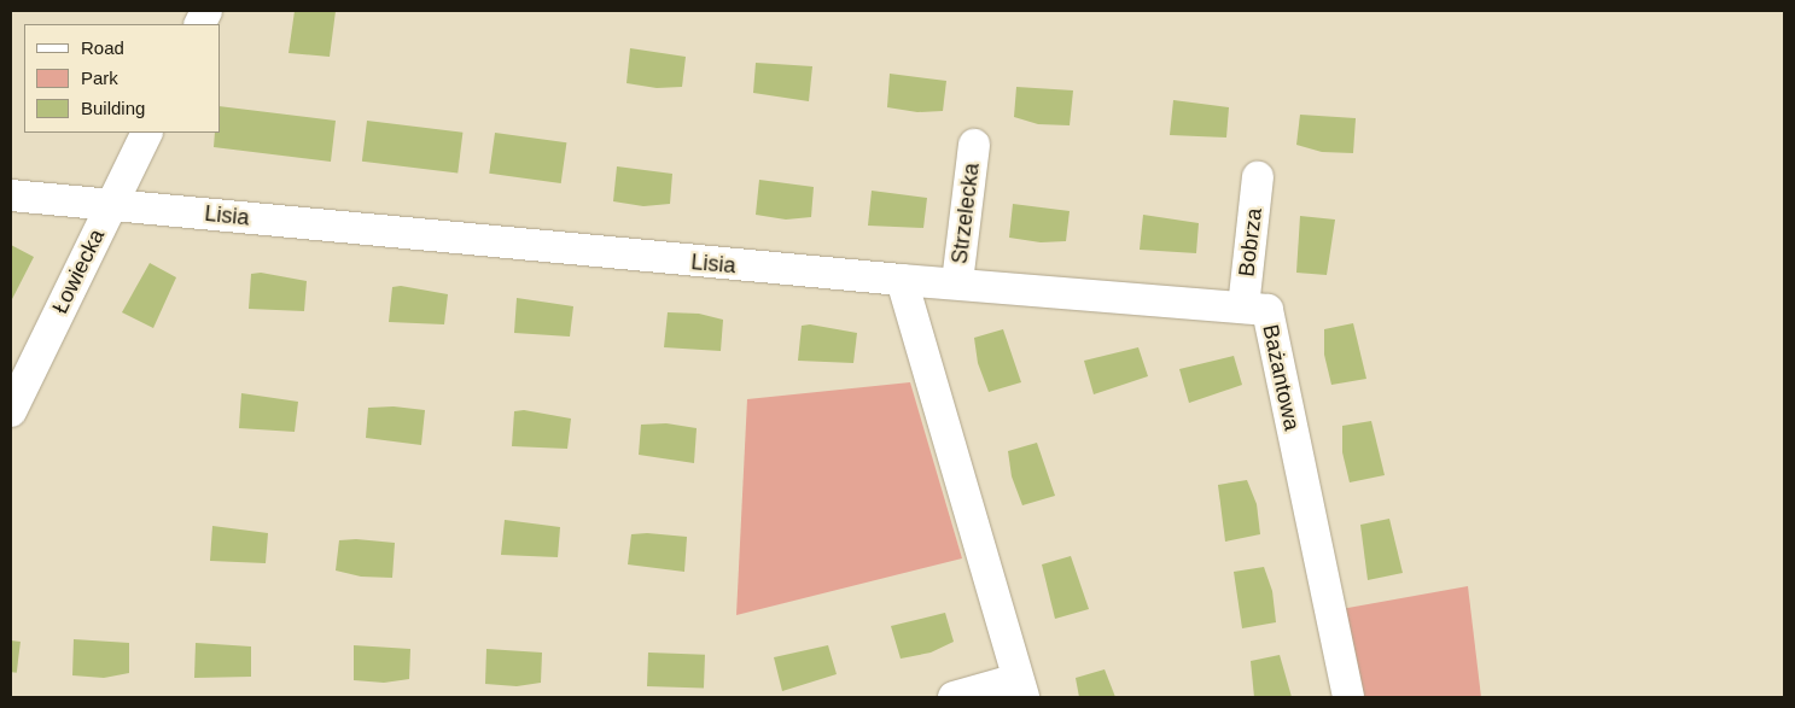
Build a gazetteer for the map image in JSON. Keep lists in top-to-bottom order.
{
  "streets": {
    "street": [
      "Strzelecka",
      "Lisia",
      "Bobrza",
      "Łowiecka",
      "Bażantowa"
    ]
  },
  "crossings": [
    ["Strzelecka", "Bażantowa"],
    ["Lisia", "Łowiecka"],
    ["Lisia", "Bażantowa"],
    ["Bobrza", "Bażantowa"]
  ],
  "legend": ["Road", "Park", "Building"]
}
